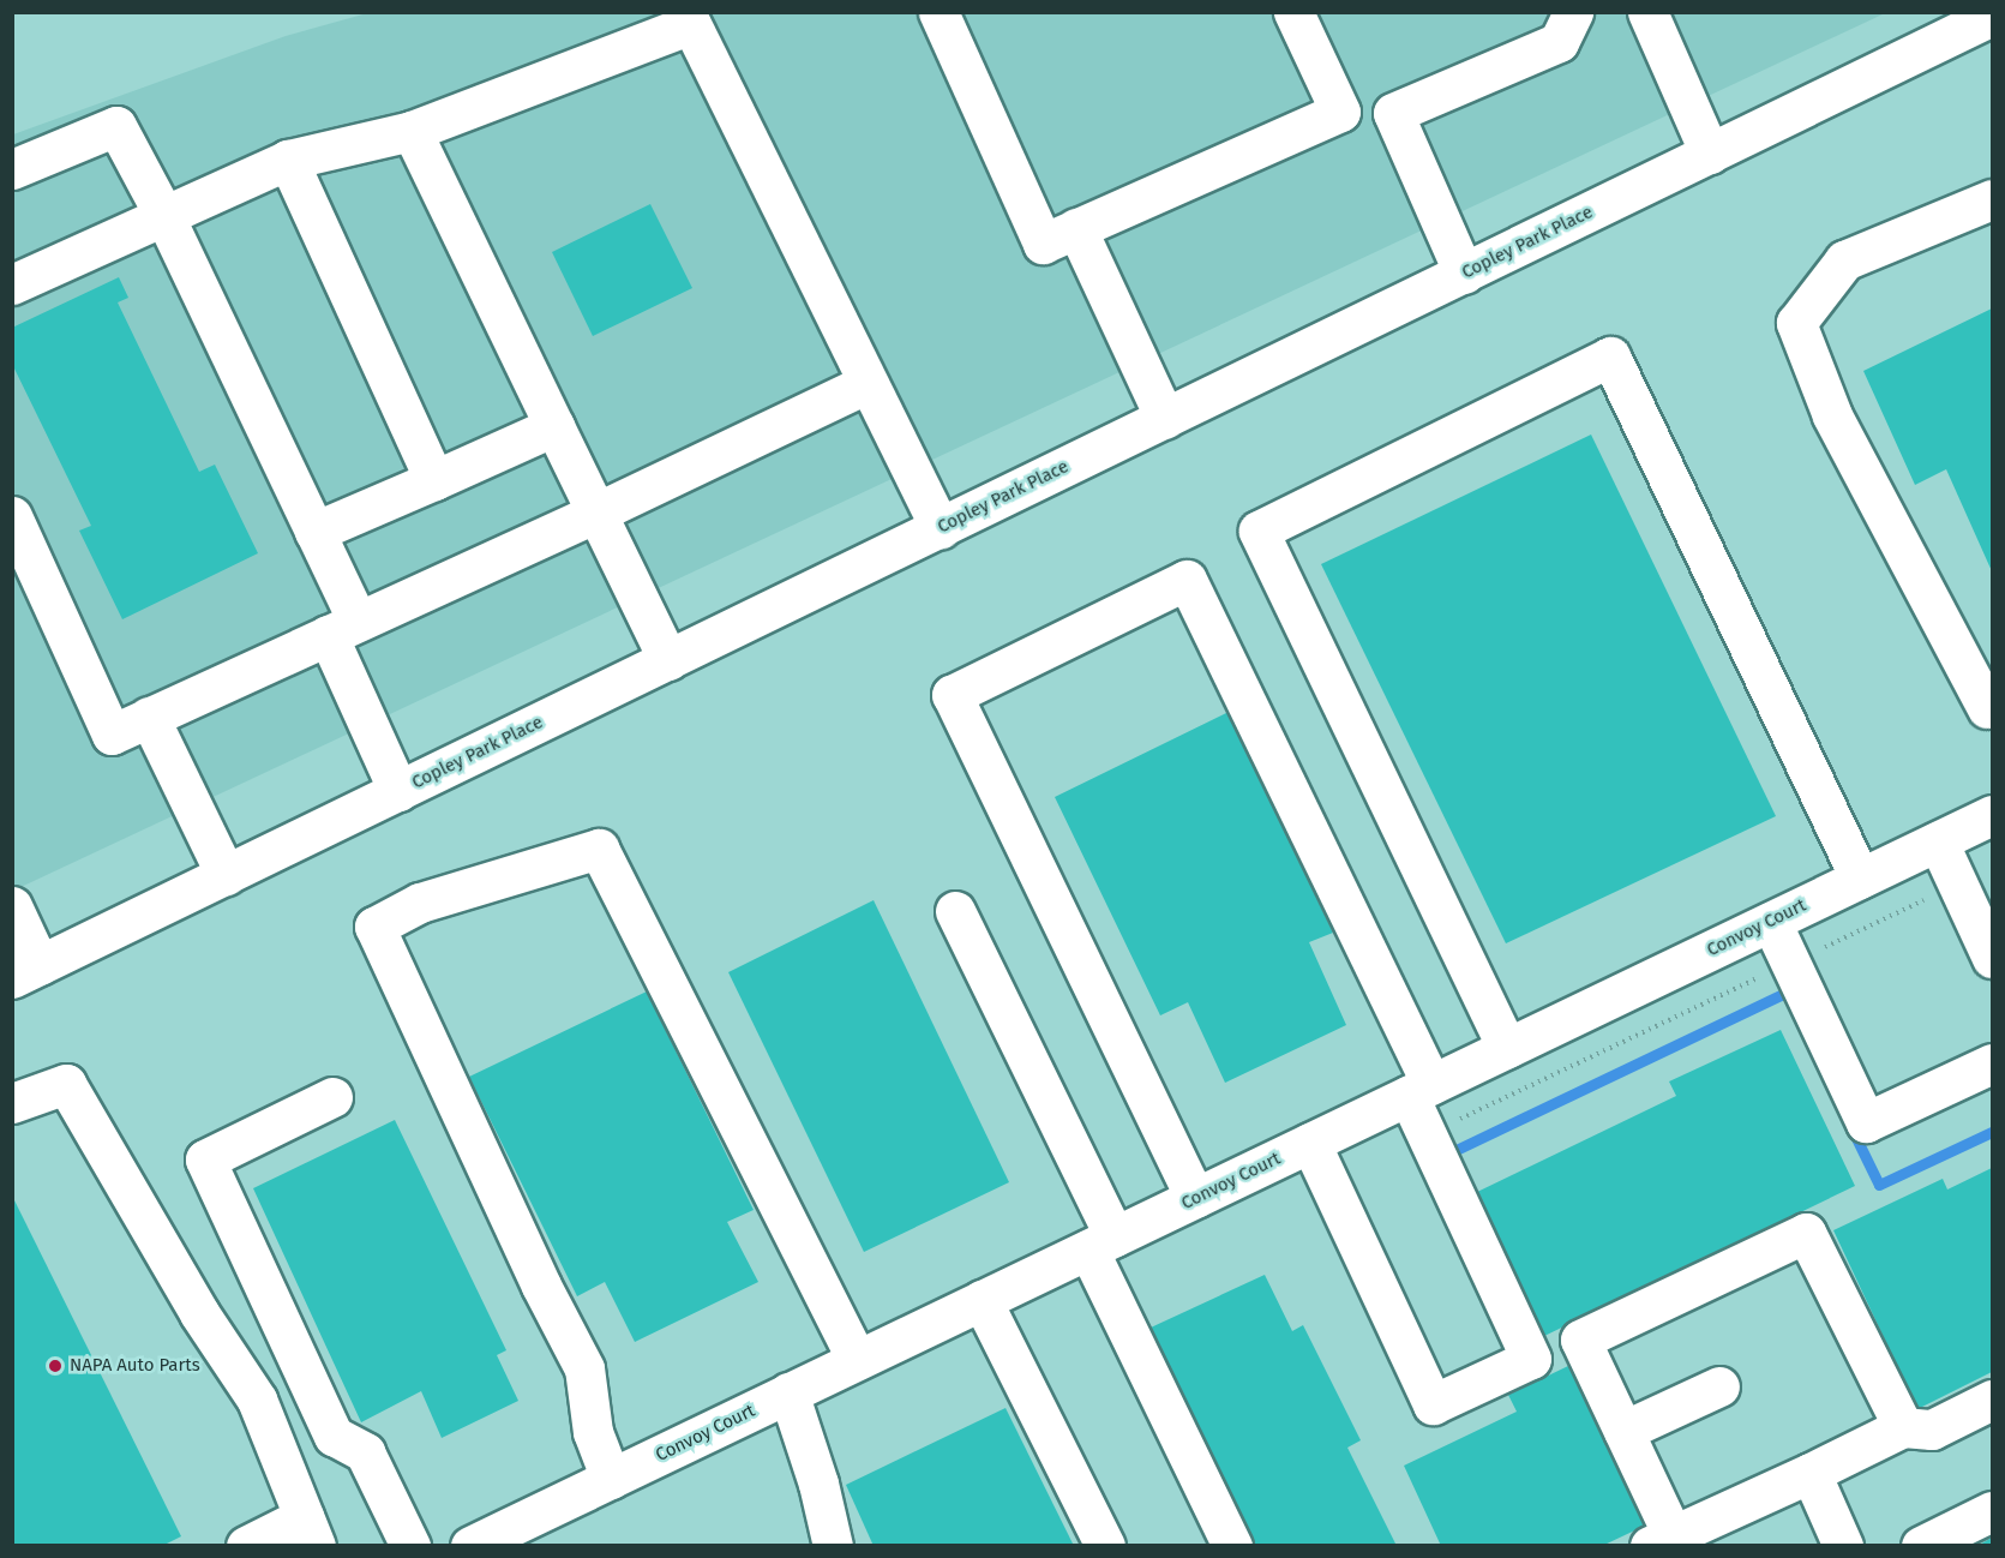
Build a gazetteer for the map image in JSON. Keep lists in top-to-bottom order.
{
  "streets": {
    "main road": ["Copley Park Place", "Convoy Court"]
  },
  "places": ["NAPA Auto Parts"]
}
